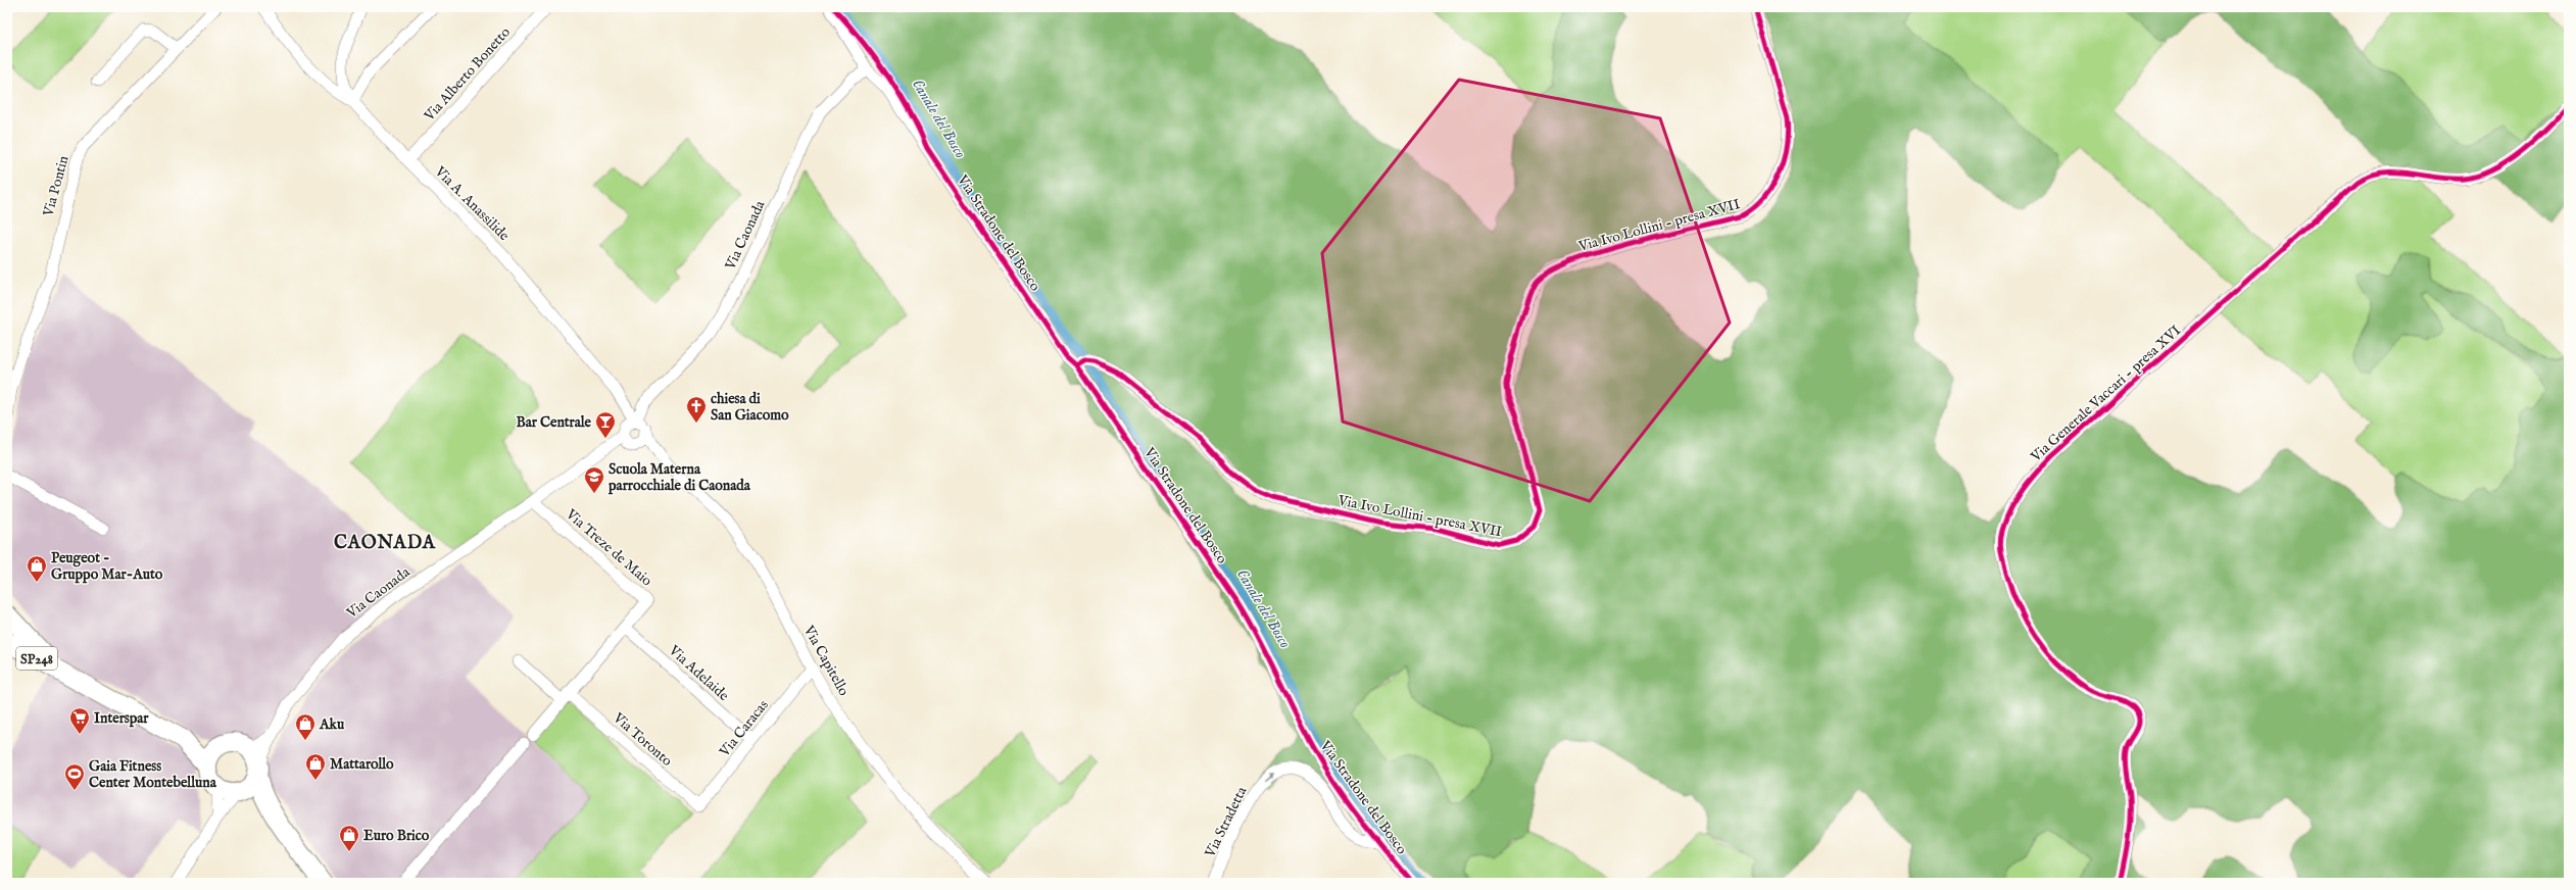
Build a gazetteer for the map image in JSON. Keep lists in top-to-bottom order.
{
  "streets": {
    "main road": ["SP248"],
    "street": [
      "Via Alberto Bonetto",
      "Via Pontin",
      "Via A. Anassilide",
      "Via Ivo Lollini - presa XVII",
      "Via Stradone del Bosco",
      "Via Caonada",
      "Via Generale Vaccari - presa XVI",
      "Via Treze de Maio",
      "Via Capitello",
      "Via Adelaide",
      "Via Caracas",
      "Via Toronto",
      "Via Stradetta"
    ]
  },
  "crossings": [
    ["Via Alberto Bonetto", "Via A. Anassilide"],
    ["Via A. Anassilide", "Via Caonada"],
    ["Via A. Anassilide", "Via Capitello"],
    ["Via Ivo Lollini - presa XVII", "Via Stradone del Bosco"],
    ["Via Stradone del Bosco", "Via Caonada"],
    ["Via Stradone del Bosco", "Via Stradetta"],
    ["Via Caonada", "Via Treze de Maio"],
    ["Via Caonada", "SP248"],
    ["Via Caonada", "Via Capitello"],
    ["Via Treze de Maio", "Via Adelaide"],
    ["Via Treze de Maio", "Via Toronto"],
    ["Via Capitello", "Via Caracas"],
    ["Via Adelaide", "Via Caracas"],
    ["Via Caracas", "Via Toronto"]
  ],
  "districts": ["CAONADA"],
  "water": ["Canale del Bosco"],
  "places": {
    "church": ["chiesa di San Giacomo"],
    "bar": ["Bar Centrale"],
    "school or university": ["Scuola Materna parrocchiale di Caonada"],
    "shop": [
      "Peugeot - Gruppo Mar-Auto",
      "Aku",
      "Mattarollo",
      "Euro Brico"
    ],
    "supermarket": ["Interspar"],
    "sports": ["Gaia Fitness Center Montebelluna"]
  }
}
